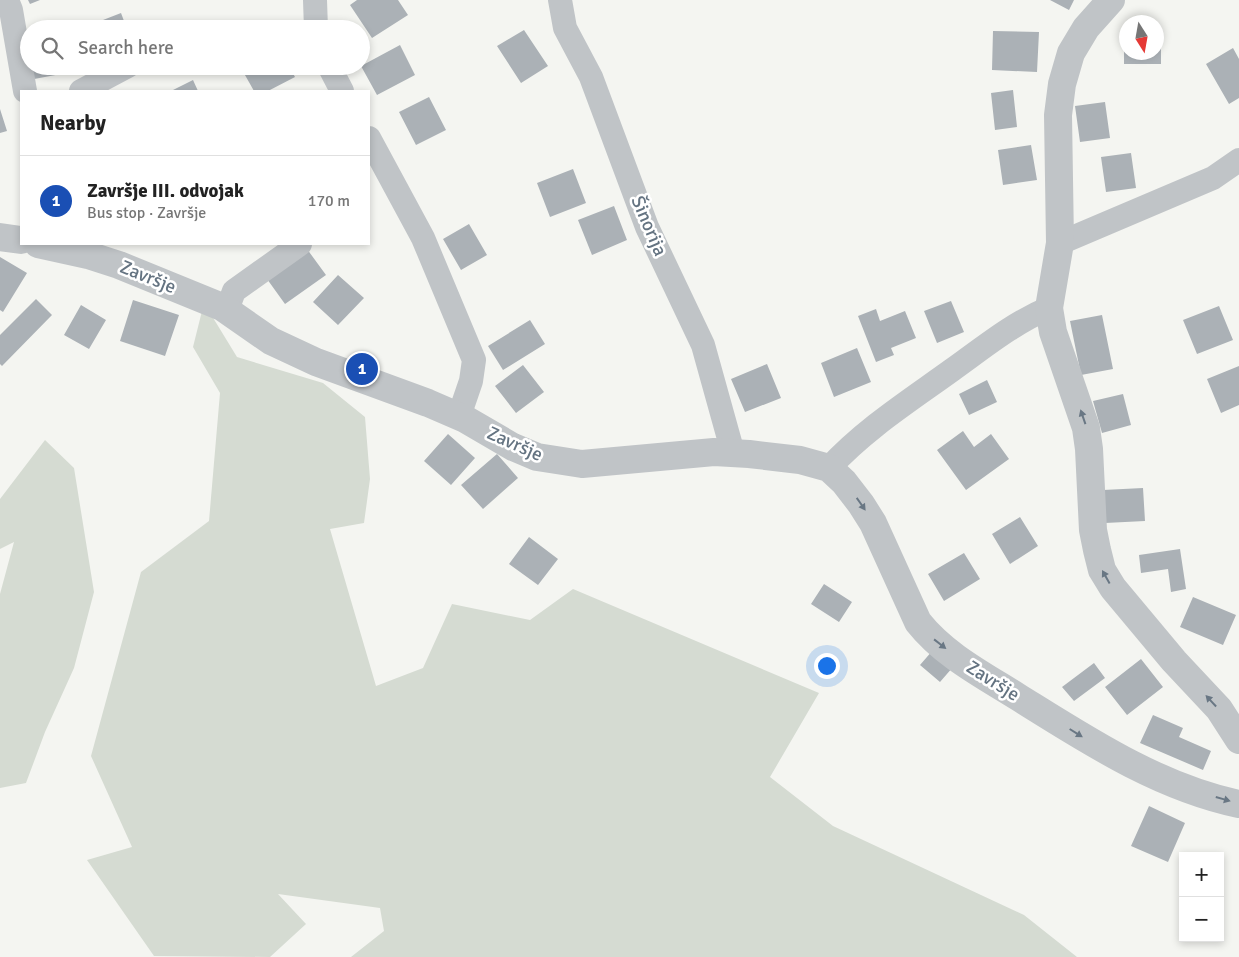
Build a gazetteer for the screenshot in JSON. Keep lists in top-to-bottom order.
{
  "streets": {
    "street": ["Šinorija", "Završje"]
  },
  "crossings": [
    ["Šinorija", "Završje"]
  ],
  "one_way": ["Završje"],
  "north": "bottom",
  "page": {
    "search": "Search here",
    "heading": "Nearby",
    "list": [
      {
        "mark": "1",
        "name": "Završje III. odvojak",
        "note": "Bus stop · Završje",
        "value": "170 m"
      }
    ],
    "pins": "1",
    "map_buttons": ["+", "−"]
  }
}
